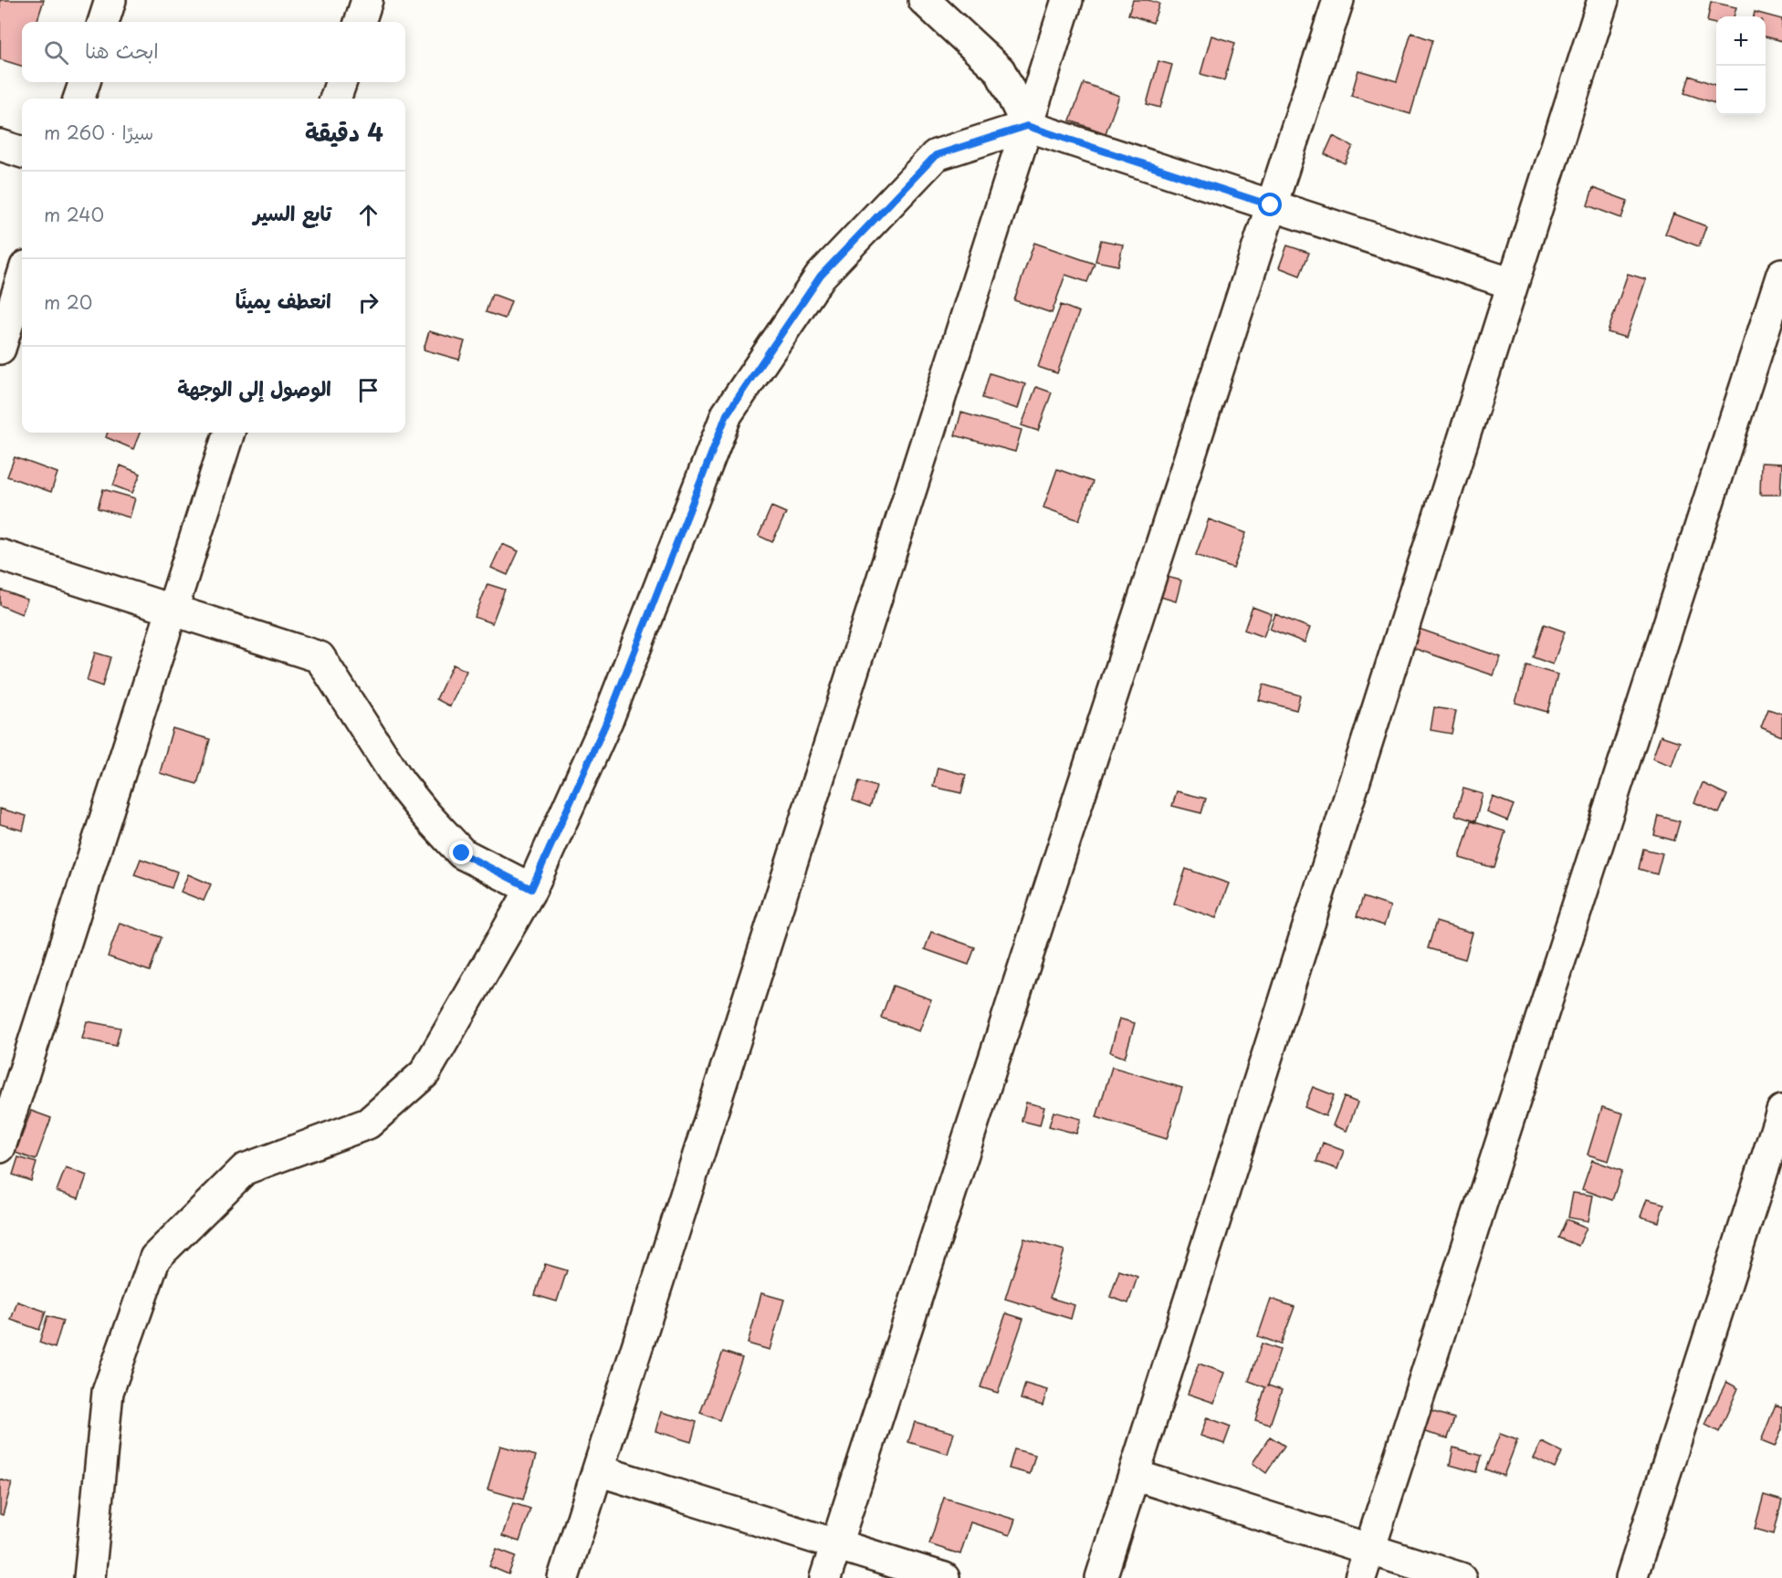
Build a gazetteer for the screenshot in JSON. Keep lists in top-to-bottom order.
{
  "page": {
    "map_buttons": ["+", "−"],
    "search": "ابحث هنا",
    "heading": ["4 دقيقة", "سيرًا · 260 m"],
    "list": [
      ["تابع السير", "240 m"],
      ["انعطف يمينًا", "20 m"],
      "الوصول إلى الوجهة"
    ]
  }
}
